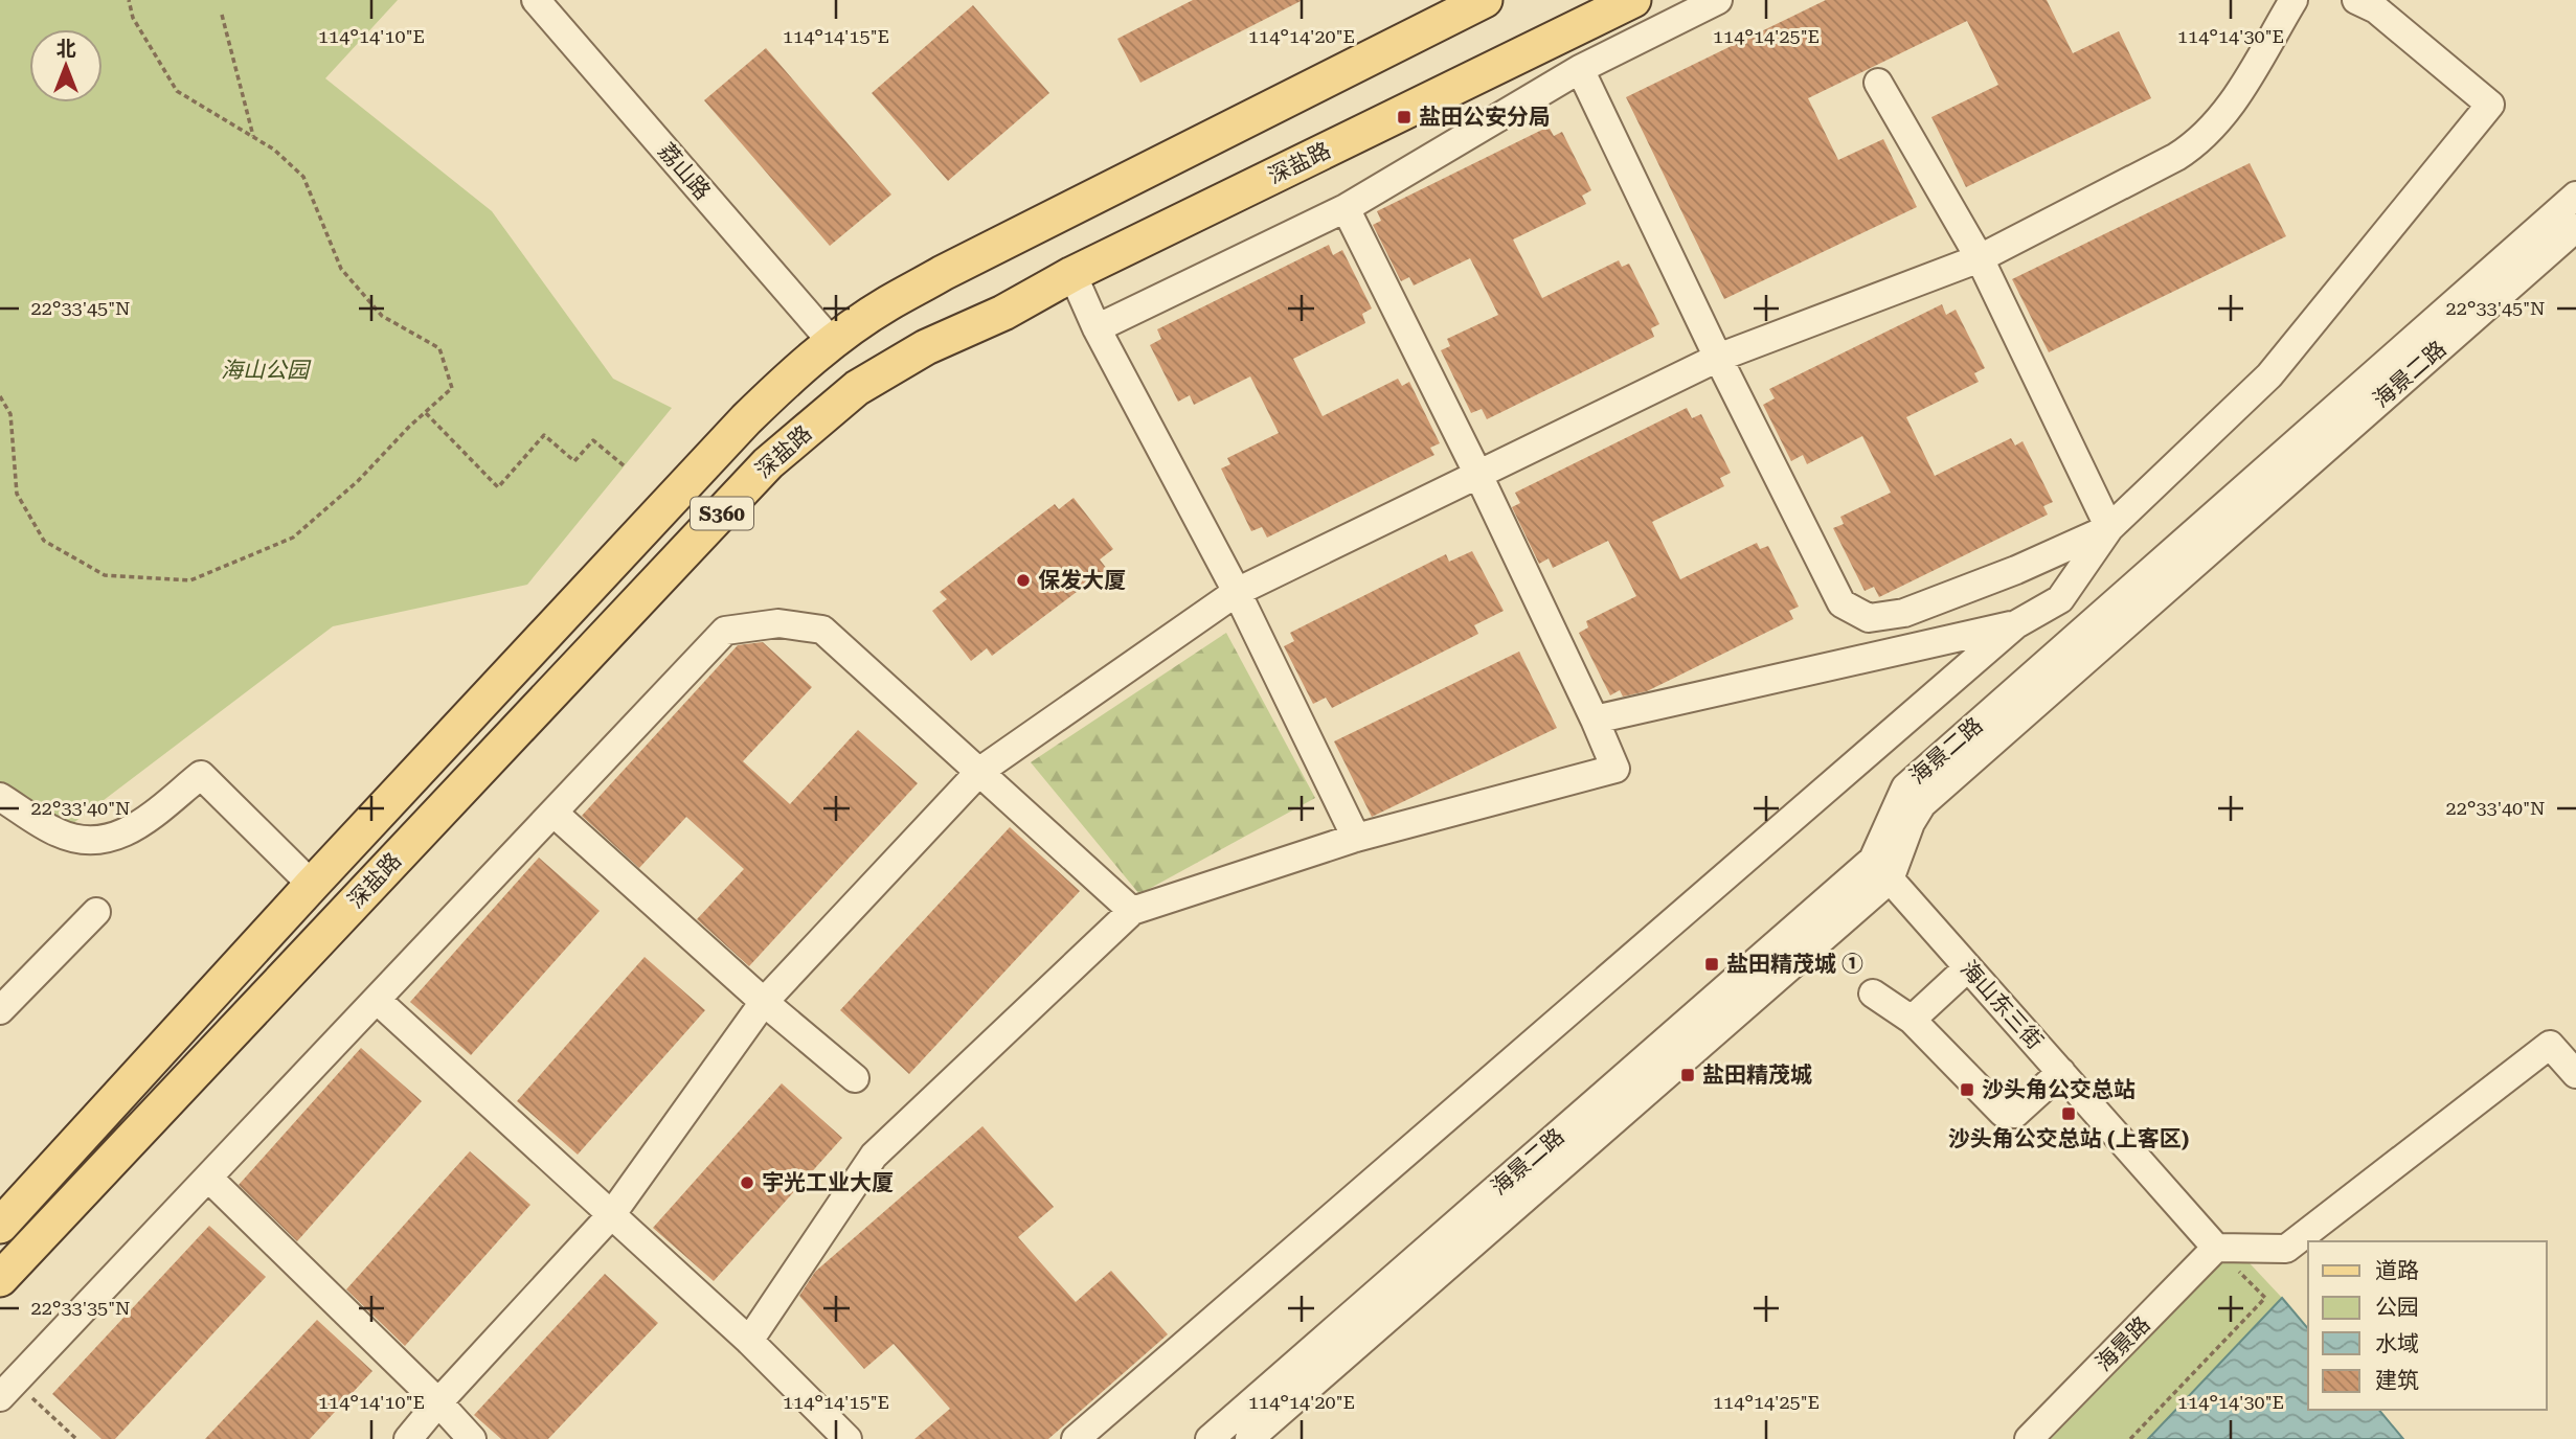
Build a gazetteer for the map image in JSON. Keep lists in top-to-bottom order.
{
  "streets": {
    "main road": ["深盐路", "S360"],
    "street": [
      "荔山路",
      "海景二路",
      "海山东三街",
      "海景路"
    ]
  },
  "crossings": [
    ["深盐路", "荔山路"],
    ["海景二路", "海山东三街"],
    ["海山东三街", "海景路"]
  ],
  "parks": ["海山公园"],
  "places": {
    "transit": [
      "盐田公安分局",
      "盐田精茂城 ①",
      "盐田精茂城",
      "沙头角公交总站",
      "沙头角公交总站 (上客区)"
    ],
    "other": ["保发大厦", "宇光工业大厦"]
  },
  "legend": [
    "道路",
    "公园",
    "水域",
    "建筑"
  ],
  "north": "top",
  "coordinates": [
    "114°14'10\"E",
    "114°14'15\"E",
    "114°14'20\"E",
    "114°14'25\"E",
    "114°14'30\"E",
    "22°33'45\"N",
    "22°33'40\"N",
    "22°33'35\"N"
  ]
}
